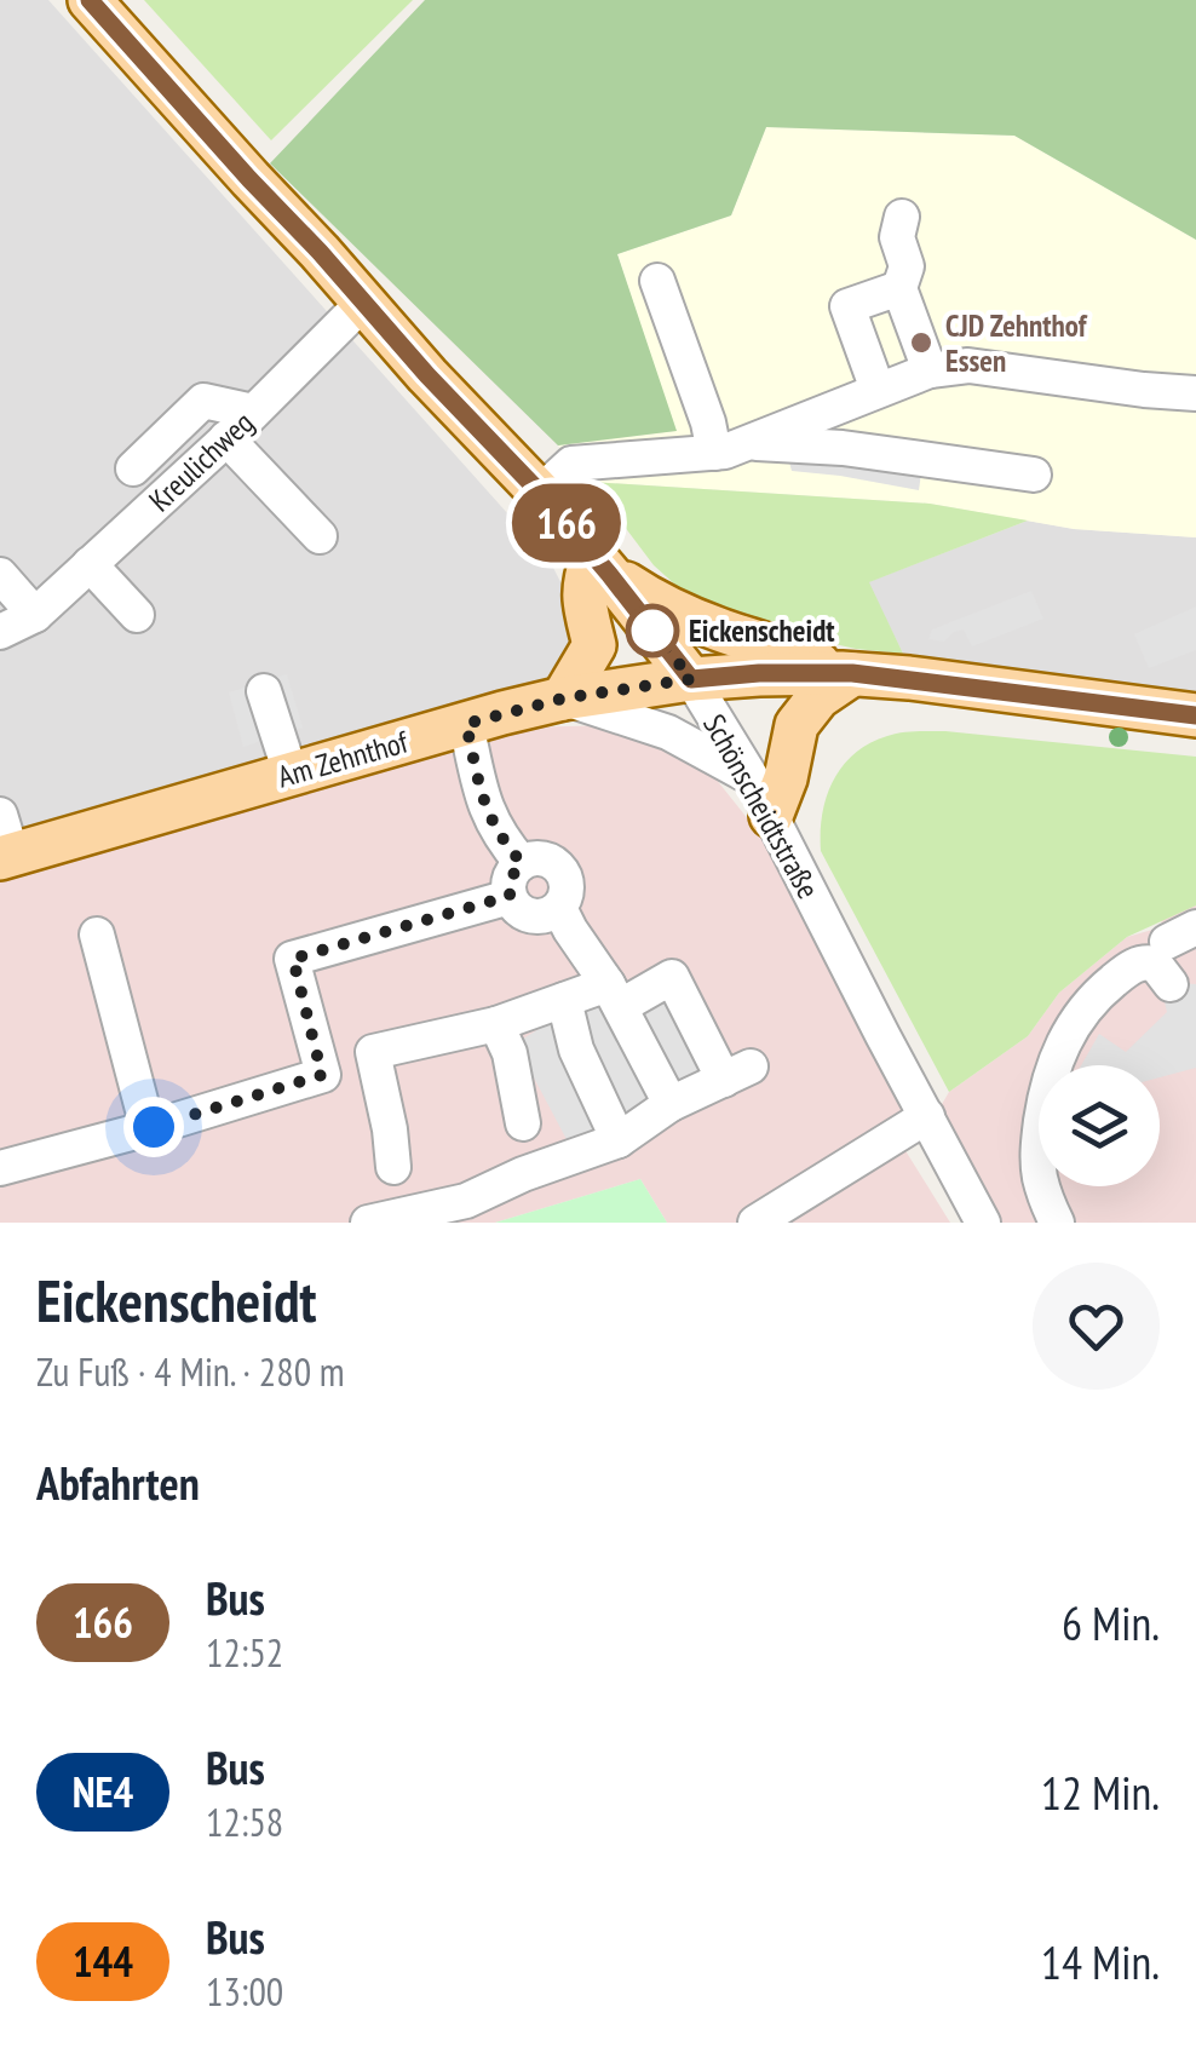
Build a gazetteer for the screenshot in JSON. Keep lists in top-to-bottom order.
{
  "streets": {
    "main road": ["Am Zehnthof", "Schönscheidtstraße"],
    "street": ["Kreulichweg"]
  },
  "crossings": [
    ["Kreulichweg", "Schönscheidtstraße"],
    ["Am Zehnthof", "Schönscheidtstraße"]
  ],
  "places": ["CJD Zehnthof Essen", "Eickenscheidt"],
  "lines": ["bus line 166"],
  "page": {
    "on_map": "166",
    "heading": [
      ["Eickenscheidt", "Zu Fuß · 4 Min. · 280 m"],
      "Abfahrten"
    ],
    "list": [
      {
        "mark": "166",
        "name": "Bus",
        "note": "12:52",
        "value": "6 Min."
      },
      {
        "mark": "NE4",
        "name": "Bus",
        "note": "12:58",
        "value": "12 Min."
      },
      {
        "mark": "144",
        "name": "Bus",
        "note": "13:00",
        "value": "14 Min."
      }
    ]
  }
}
